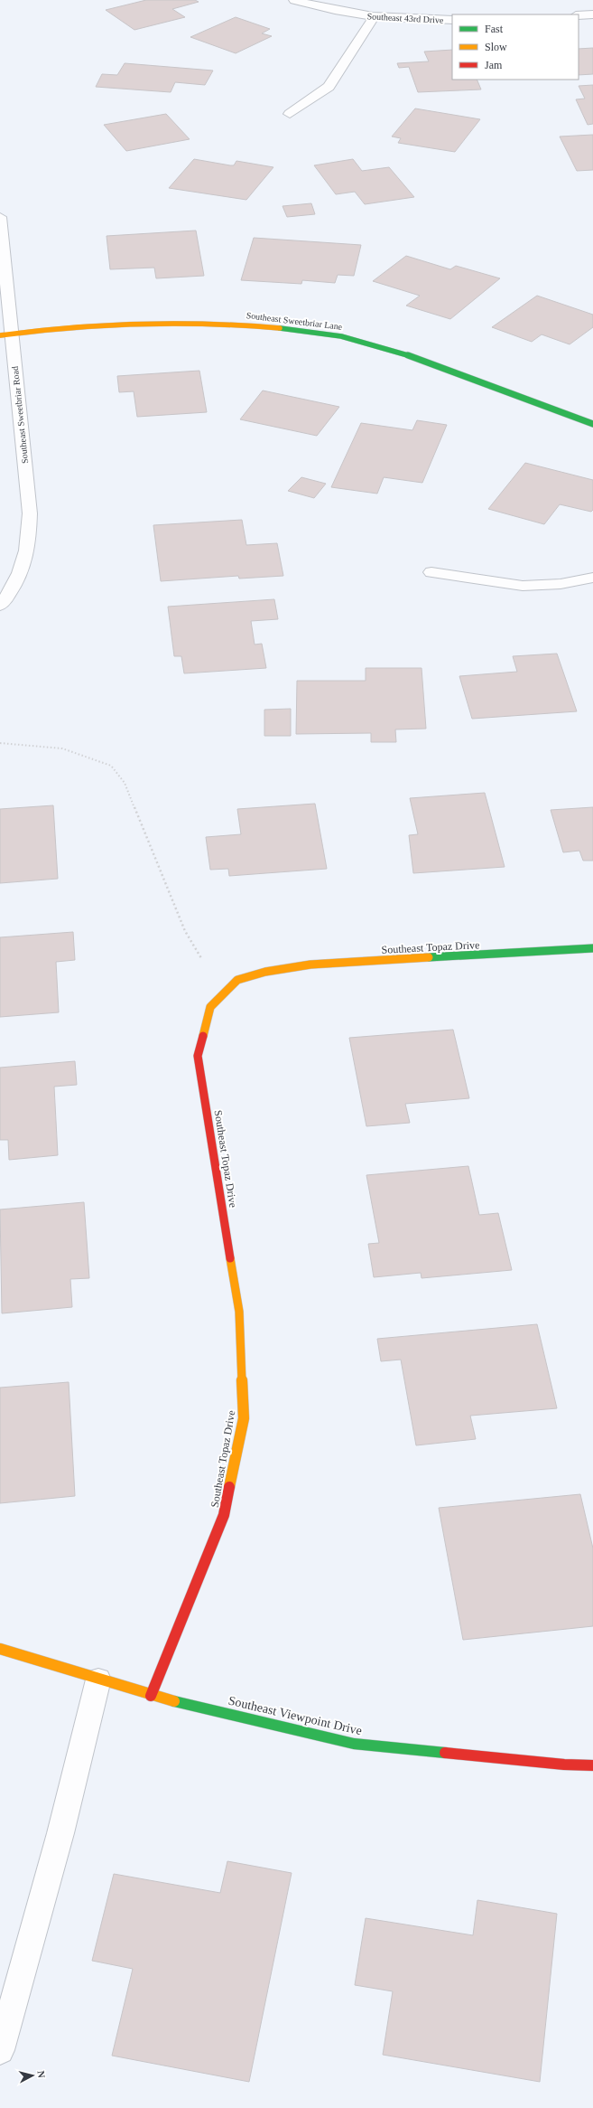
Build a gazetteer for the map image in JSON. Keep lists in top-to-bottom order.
{
  "streets": {
    "street": [
      "Southeast 43rd Drive",
      "Southeast Sweetbriar Lane",
      "Southeast Sweetbriar Road",
      "Southeast Topaz Drive",
      "Southeast Viewpoint Drive"
    ]
  },
  "crossings": [
    ["Southeast Sweetbriar Lane", "Southeast Sweetbriar Road"],
    ["Southeast Topaz Drive", "Southeast Viewpoint Drive"]
  ],
  "legend": ["Fast", "Slow", "Jam"],
  "north": "right"
}
